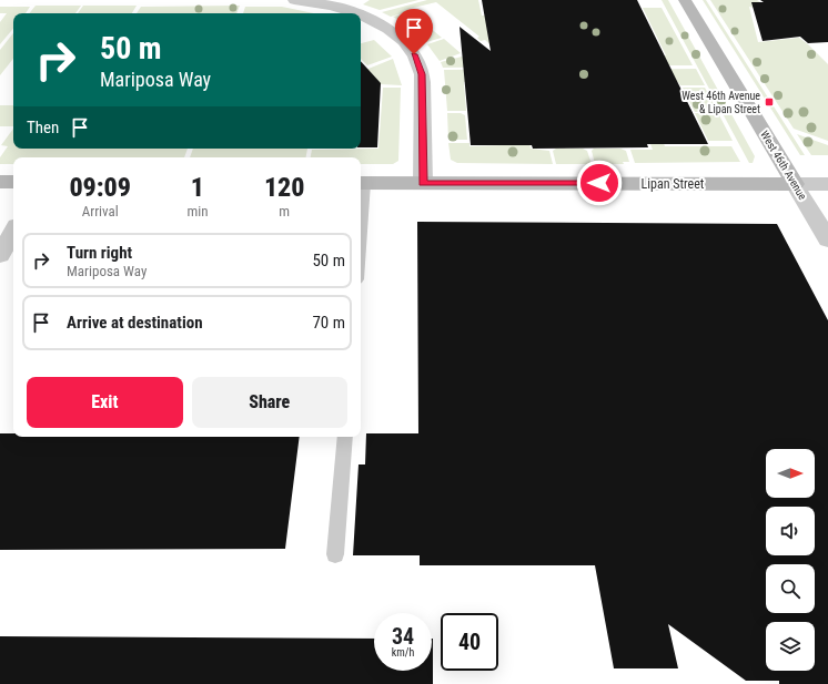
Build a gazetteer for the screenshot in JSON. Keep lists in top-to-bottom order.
{
  "streets": {
    "street": ["West 46th Avenue", "Lipan Street"]
  },
  "crossings": [
    ["West 46th Avenue", "Lipan Street"]
  ],
  "places": {
    "transit": ["West 46th Avenue & Lipan Street"]
  },
  "north": "right",
  "page": {
    "turn": ["50 m", "Mariposa Way"],
    "then": "Then",
    "eta": [
      "09:09",
      "Arrival",
      "1",
      "min",
      "120",
      "m"
    ],
    "list": [
      {
        "name": "Turn right",
        "note": "Mariposa Way",
        "value": "50 m"
      },
      {
        "name": "Arrive at destination",
        "value": "70 m"
      }
    ],
    "buttons": ["Exit", "Share"],
    "speed": "34 km/h",
    "limit": "40"
  }
}
